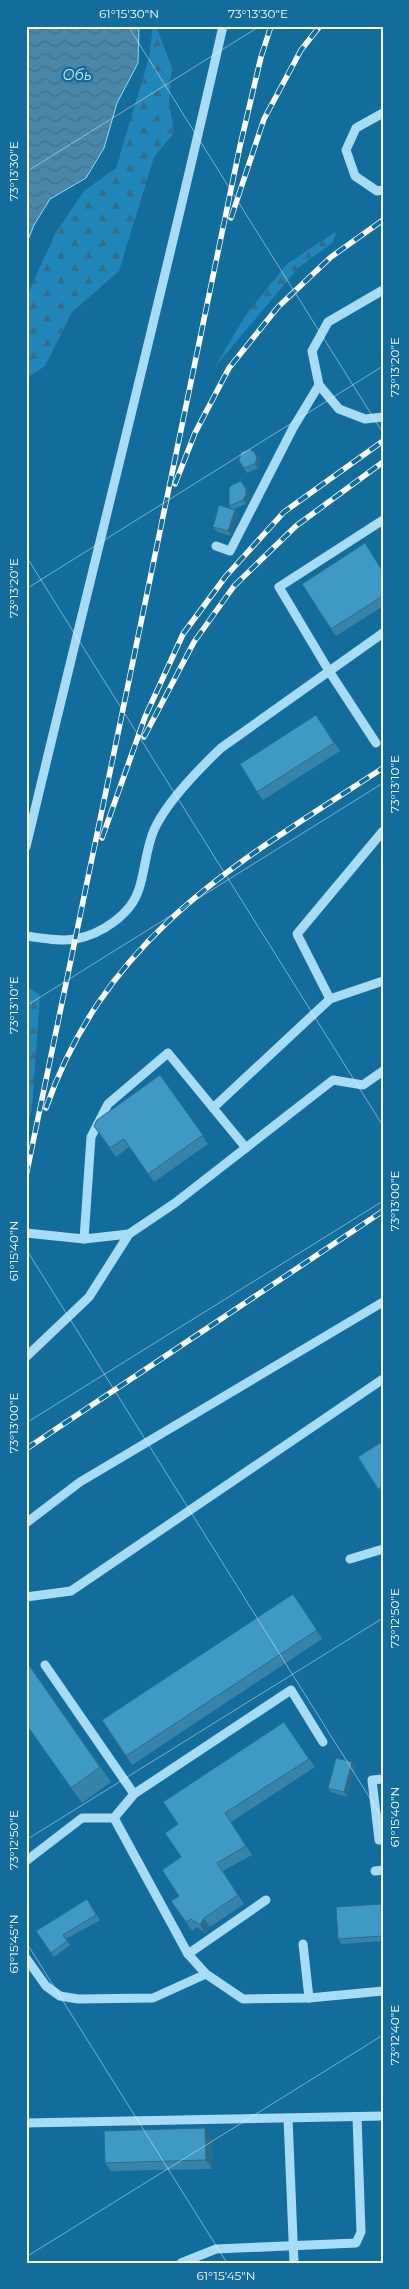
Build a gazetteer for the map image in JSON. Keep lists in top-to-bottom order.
{
  "water": ["Обь"],
  "coordinates": [
    "61°15'30\"N",
    "73°13'30\"E",
    "73°13'20\"E",
    "73°13'10\"E",
    "73°13'00\"E",
    "61°15'40\"N",
    "73°12'50\"E",
    "61°15'45\"N",
    "73°12'40\"E"
  ]
}
